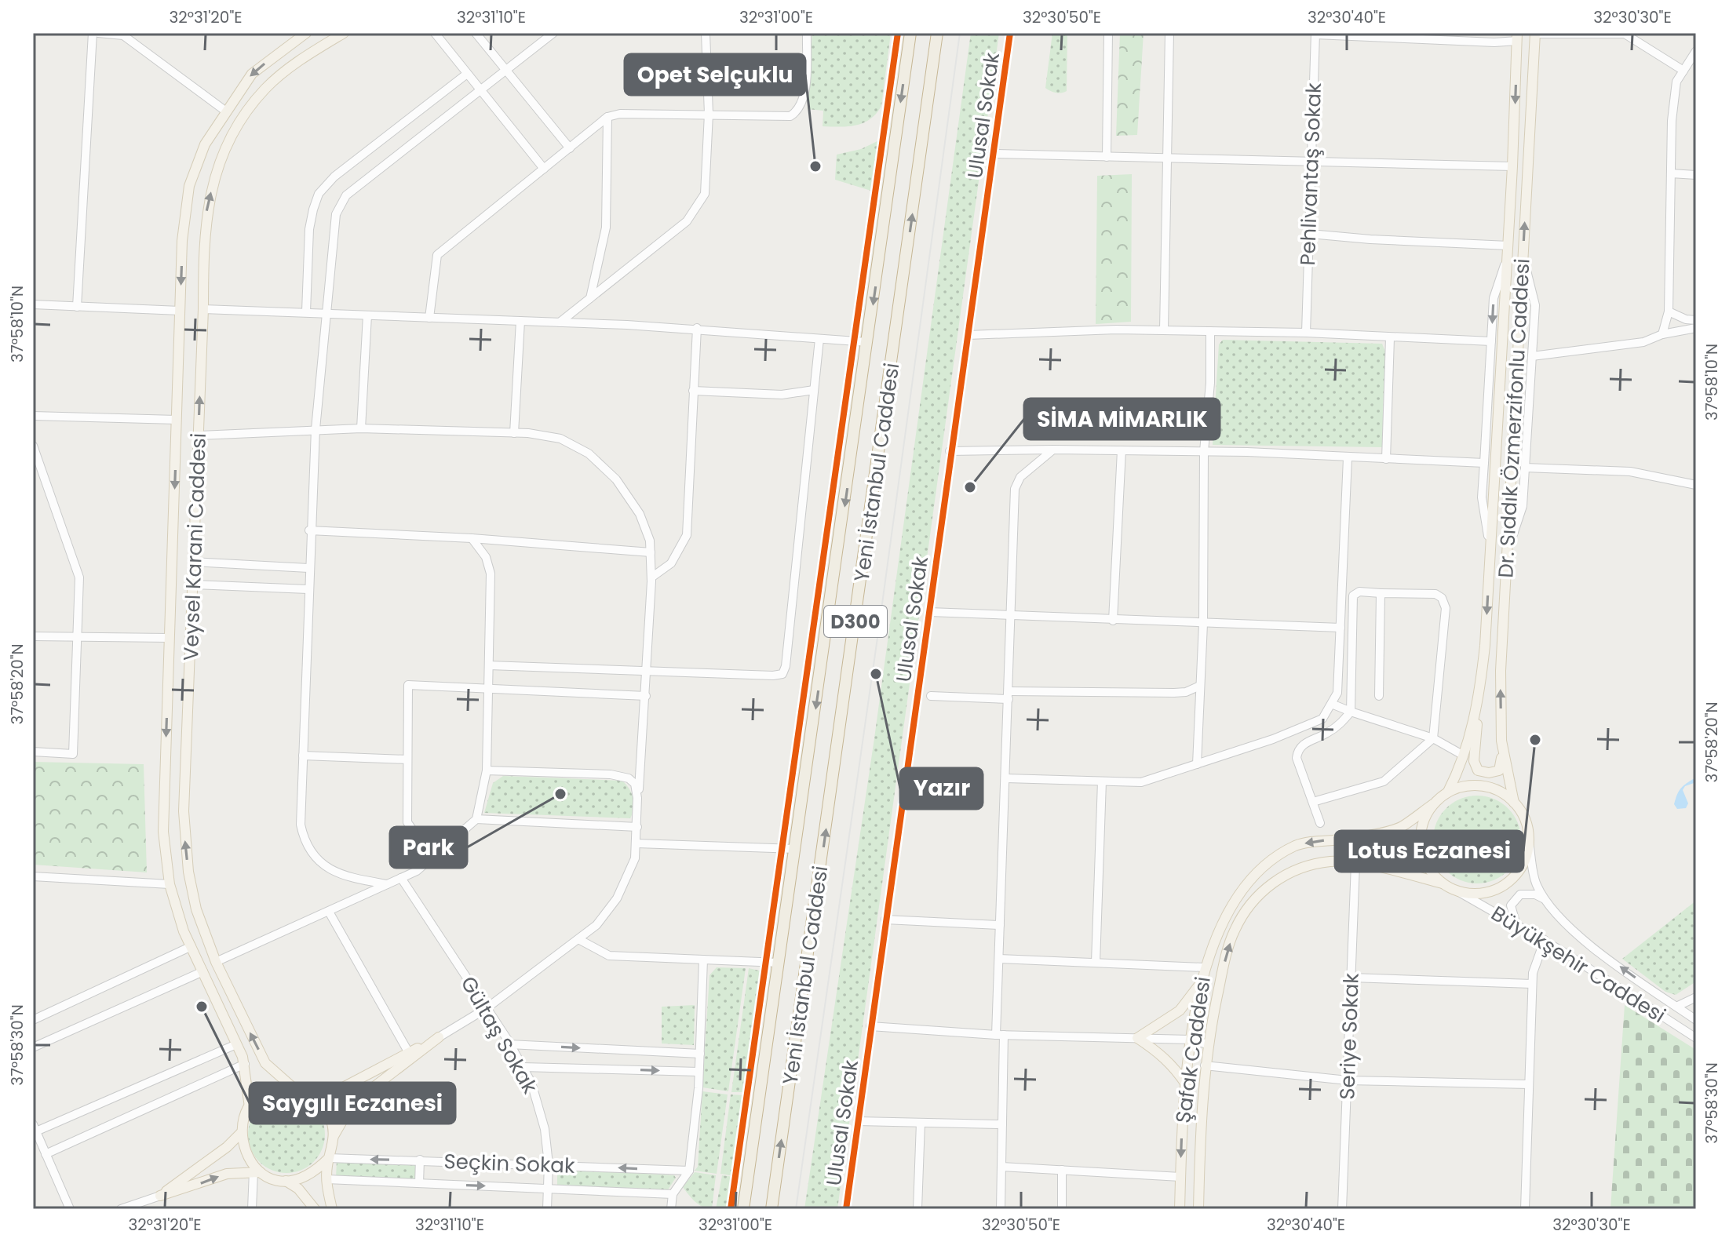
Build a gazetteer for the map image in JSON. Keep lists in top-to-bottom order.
{
  "streets": {
    "highway": ["Yeni İstanbul Caddesi", "D300"],
    "main road": ["Dr. Sıddık Özmerzifonlu Caddesi", "Veysel Karani Caddesi", "Şafak Caddesi"],
    "street": [
      "Ulusal Sokak",
      "Pehlivantaş Sokak",
      "Büyükşehir Caddesi",
      "Gültaş Sokak",
      "Seriye Sokak",
      "Seçkin Sokak"
    ]
  },
  "crossings": [
    ["Dr. Sıddık Özmerzifonlu Caddesi", "Büyükşehir Caddesi"],
    ["Dr. Sıddık Özmerzifonlu Caddesi", "Şafak Caddesi"],
    ["Veysel Karani Caddesi", "Seçkin Sokak"],
    ["Büyükşehir Caddesi", "Şafak Caddesi"],
    ["Gültaş Sokak", "Seçkin Sokak"],
    ["Seriye Sokak", "Şafak Caddesi"]
  ],
  "places": [
    "Opet Selçuklu",
    "SİMA MİMARLIK",
    "Yazır",
    "Lotus Eczanesi",
    "Park",
    "Saygılı Eczanesi"
  ],
  "coordinates": [
    "32°31'20\"E",
    "32°31'10\"E",
    "32°31'00\"E",
    "32°30'50\"E",
    "32°30'40\"E",
    "32°30'30\"E",
    "37°58'10\"N",
    "37°58'20\"N",
    "37°58'30\"N"
  ]
}
